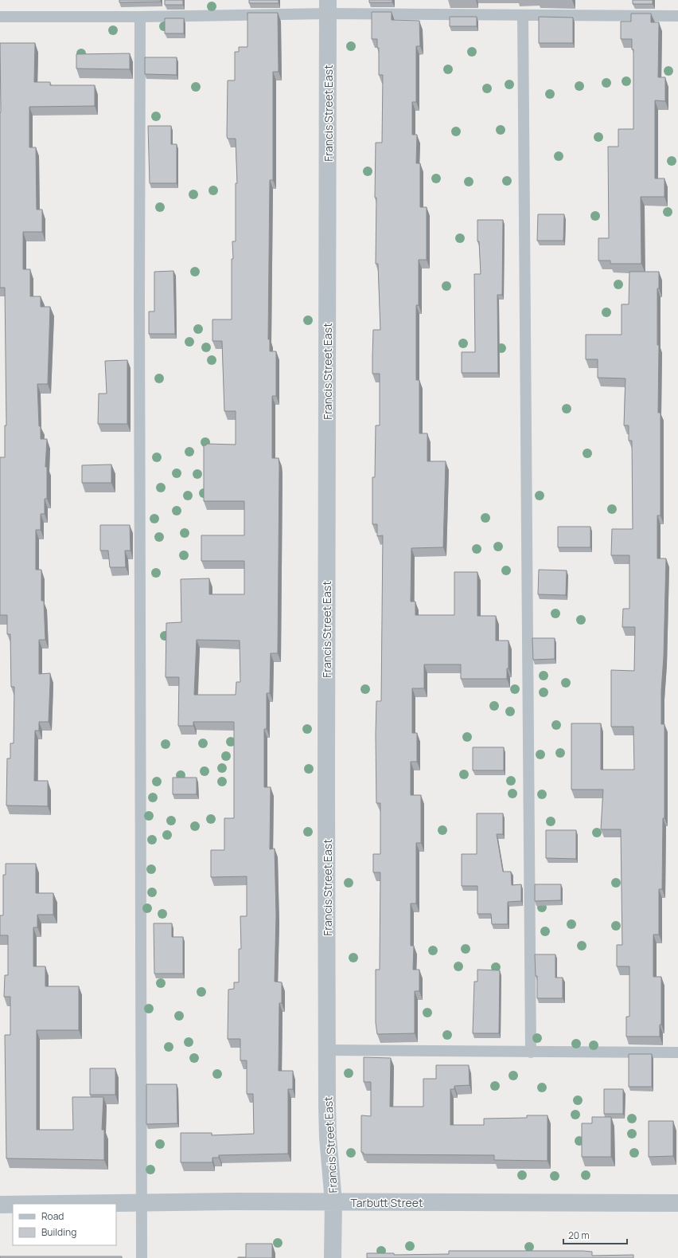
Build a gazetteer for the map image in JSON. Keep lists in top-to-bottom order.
{
  "streets": {
    "street": ["Francis Street East", "Tarbutt Street"]
  },
  "crossings": [
    ["Francis Street East", "Tarbutt Street"]
  ],
  "legend": ["Road", "Building"],
  "scale_bar": "20 m"
}
